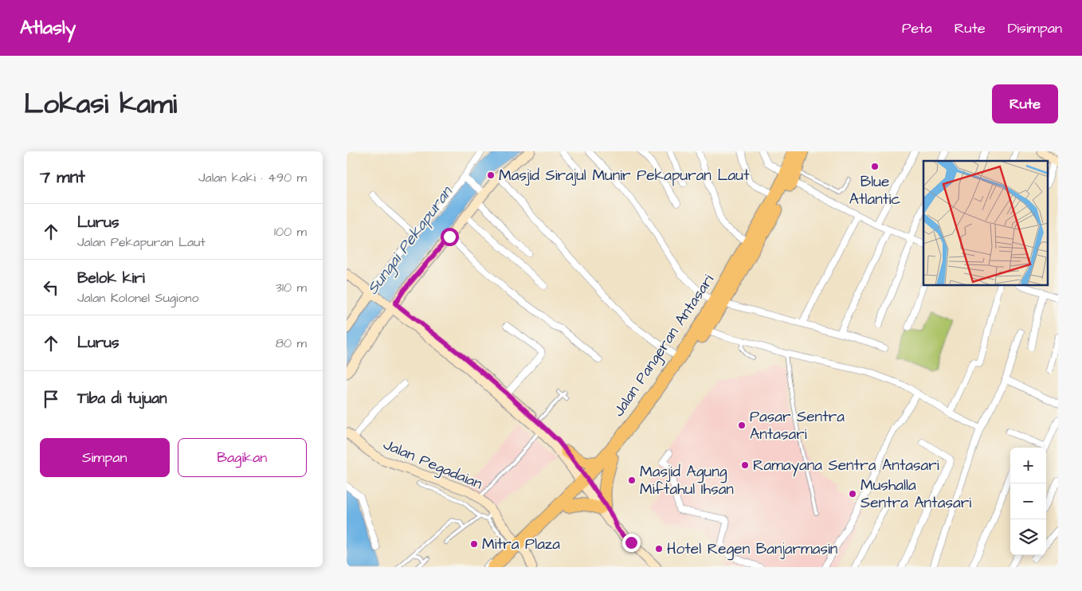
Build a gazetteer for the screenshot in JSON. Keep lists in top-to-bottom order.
{
  "streets": {
    "highway": ["Jalan Pangeran Antasari"],
    "main road": ["Jalan Pegadaian"]
  },
  "crossings": [
    ["Jalan Pangeran Antasari", "Jalan Pegadaian"]
  ],
  "water": ["Sungai Pekapuran"],
  "places": [
    "Blue Atlantic",
    "Masjid Sirajul Munir Pekapuran Laut",
    "Pasar Sentra Antasari",
    "Ramayana Sentra Antasari",
    "Masjid Agung Miftahul Ihsan",
    "Mushalla Sentra Antasari",
    "Mitra Plaza",
    "Hotel Regen Banjarmasin"
  ],
  "page": {
    "header": "Atlasly",
    "nav": ["Peta", "Rute", "Disimpan"],
    "title": "Lokasi kami",
    "buttons": [
      "Rute",
      ["Simpan", "Bagikan"]
    ],
    "heading": ["7 mnt", "Jalan kaki · 490 m"],
    "list": [
      ["Lurus", "Jalan Pekapuran Laut", "100 m"],
      ["Belok kiri", "Jalan Kolonel Sugiono", "310 m"],
      ["Lurus", "80 m"],
      "Tiba di tujuan"
    ],
    "map_buttons": ["+", "−"]
  }
}
